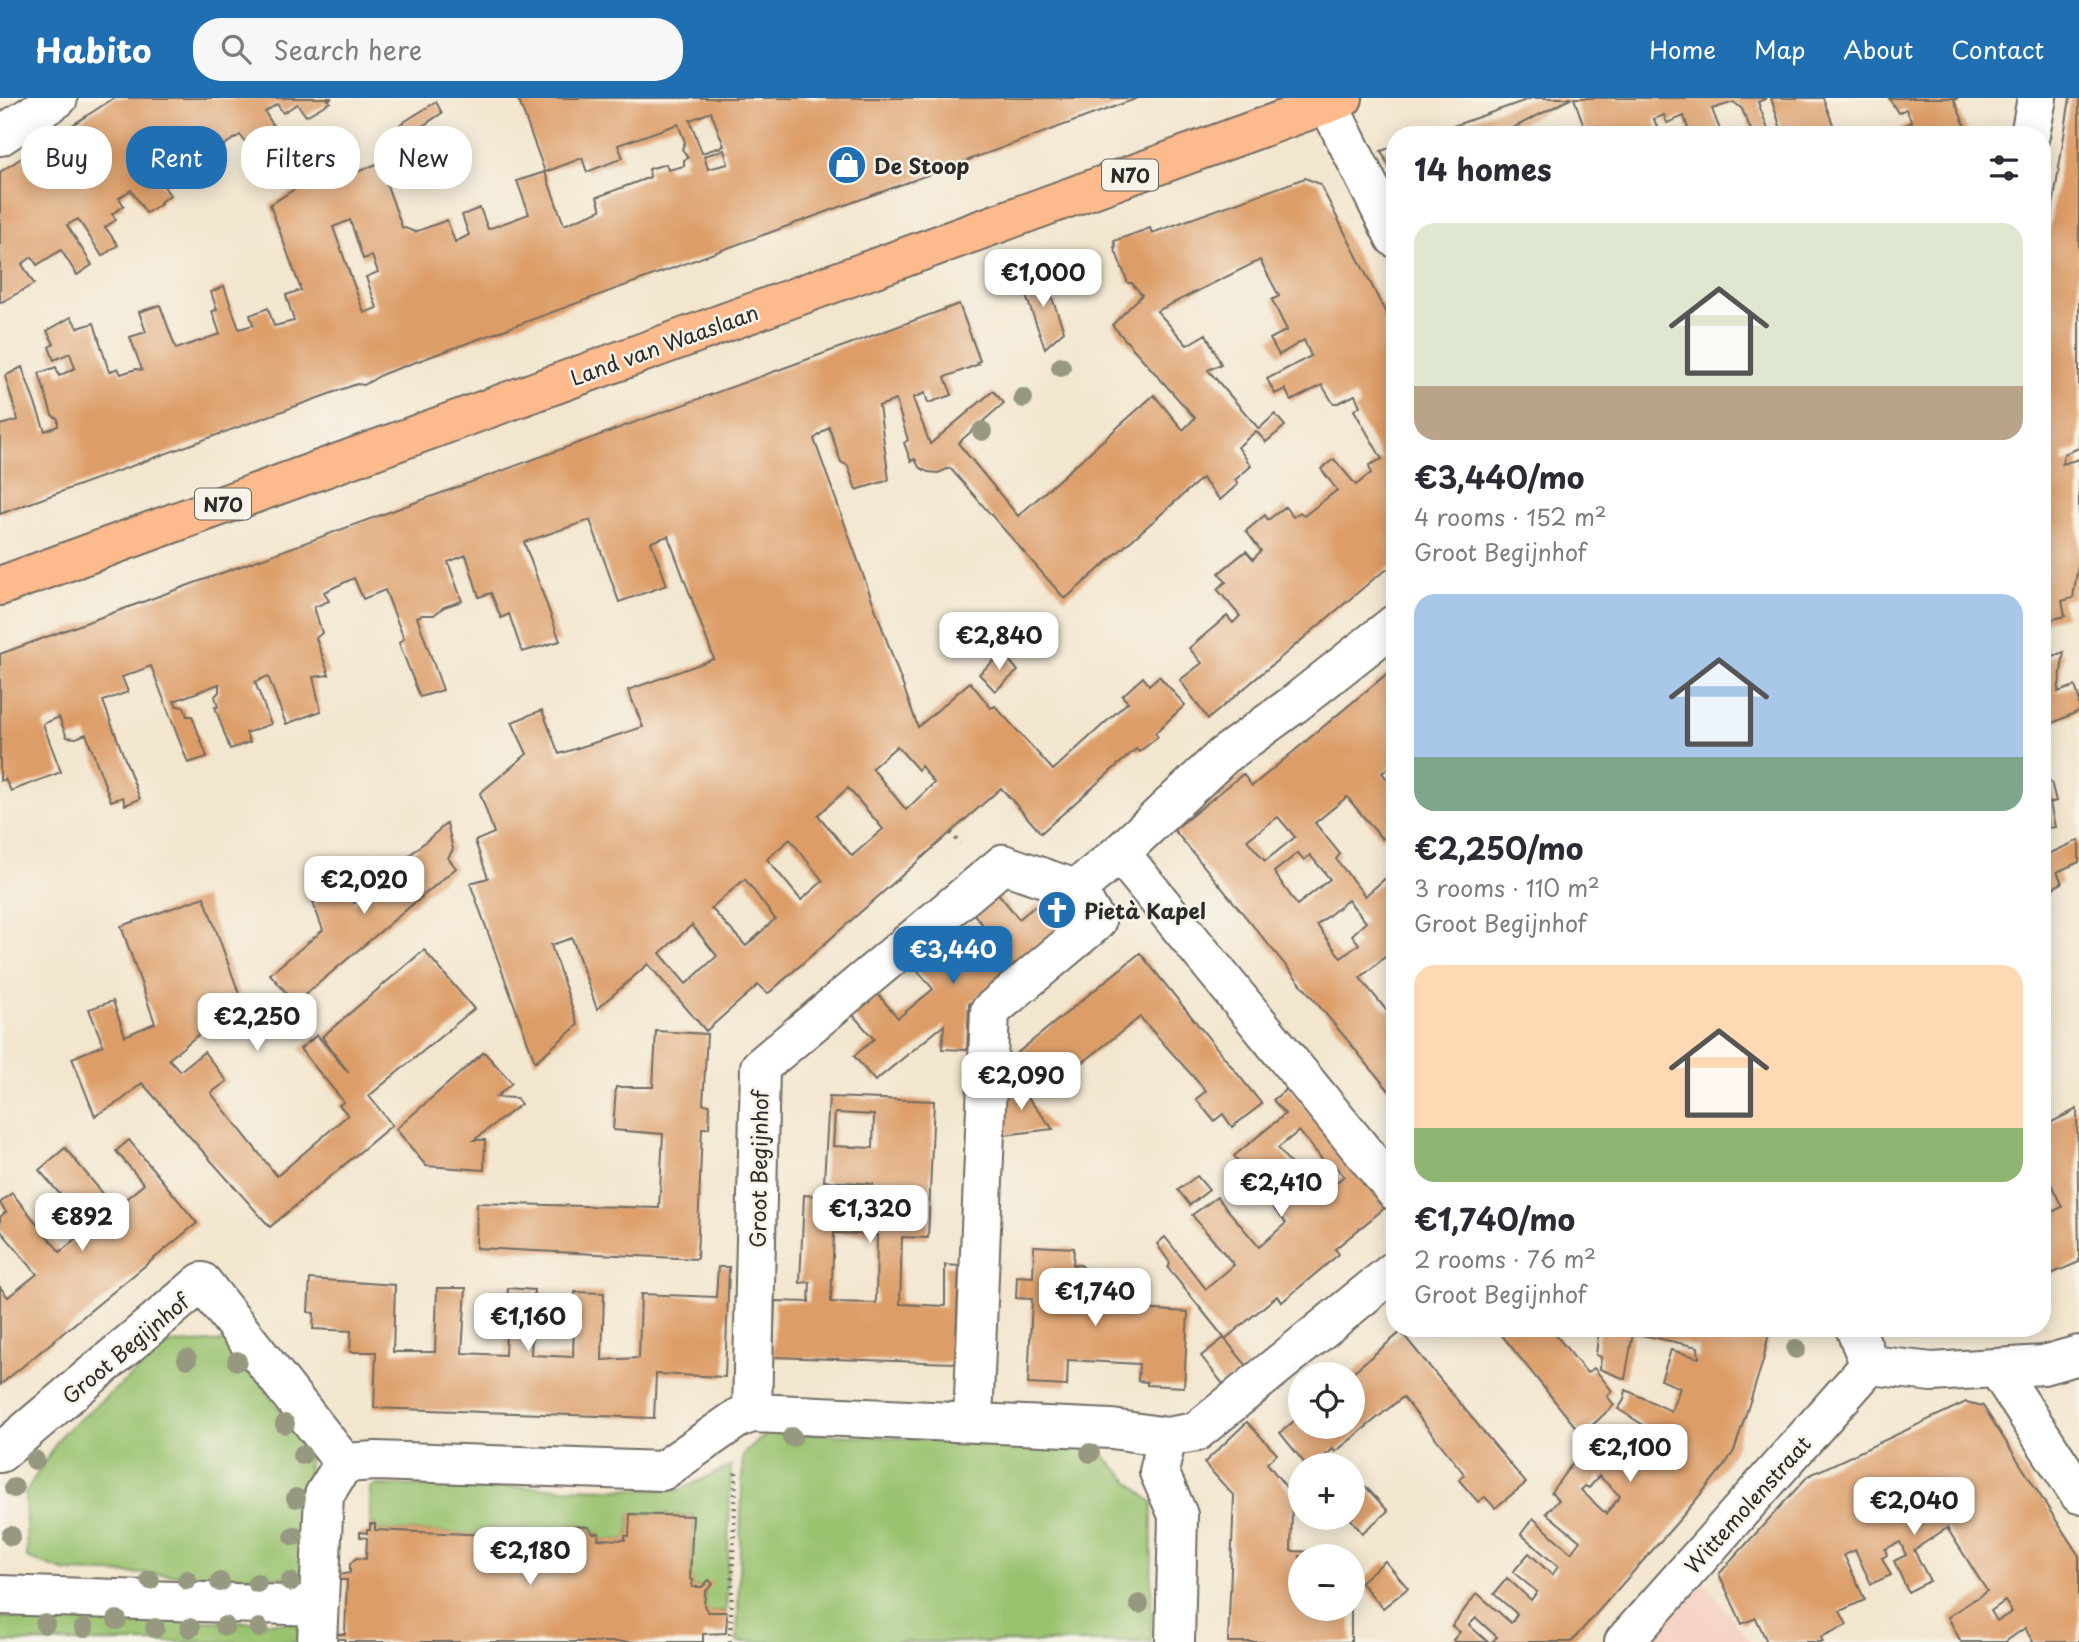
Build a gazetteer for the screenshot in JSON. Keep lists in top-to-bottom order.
{
  "streets": {
    "main road": ["N70", "Land van Waaslaan"],
    "street": ["Groot Begijnhof", "Wittemolenstraat"]
  },
  "places": {
    "shop": ["De Stoop"],
    "church": ["Pietà Kapel"]
  },
  "page": {
    "header": "Habito",
    "search": "Search here",
    "nav": [
      "Home",
      "Map",
      "About",
      "Contact"
    ],
    "chip": [
      "Buy",
      "Rent",
      "Filters",
      "New"
    ],
    "heading": "14 homes",
    "list": [
      {
        "name": "€3,440/mo",
        "note": "4 rooms · 152 m² · Groot Begijnhof"
      },
      {
        "name": "€2,250/mo",
        "note": "3 rooms · 110 m² · Groot Begijnhof"
      },
      {
        "name": "€1,740/mo",
        "note": "2 rooms · 76 m² · Groot Begijnhof"
      }
    ],
    "price": [
      "€1,000",
      "€2,840",
      "€2,020",
      "€3,440",
      "€2,250",
      "€2,090",
      "€2,410",
      "€1,320",
      "€892",
      "€1,740",
      "€1,160",
      "€2,100",
      "€2,040",
      "€2,180"
    ],
    "map_buttons": ["+", "−"]
  }
}
